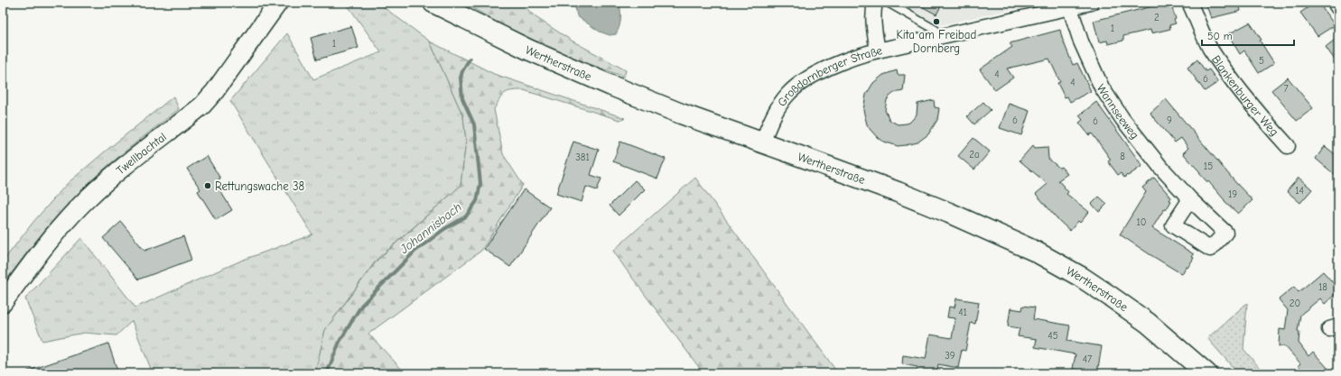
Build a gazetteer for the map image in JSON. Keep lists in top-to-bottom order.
{
  "streets": {
    "main road": ["Wertherstraße"],
    "street": [
      "Großdornberger Straße",
      "Blankenburger Weg",
      "Wannseeweg",
      "Twellbachtal"
    ]
  },
  "crossings": [
    ["Wertherstraße", "Großdornberger Straße"],
    ["Großdornberger Straße", "Wannseeweg"]
  ],
  "water": ["Johannisbach"],
  "places": ["Kita am Freibad Dornberg", "Rettungswache 38"],
  "house_numbers": [
    "2",
    "1",
    "1",
    "5",
    "4",
    "6",
    "4",
    "7",
    "6",
    "9",
    "6",
    "2a",
    "8",
    "381",
    "15",
    "14",
    "19",
    "10",
    "18",
    "20",
    "41",
    "45",
    "39",
    "47"
  ],
  "scale_bar": "50 m"
}
